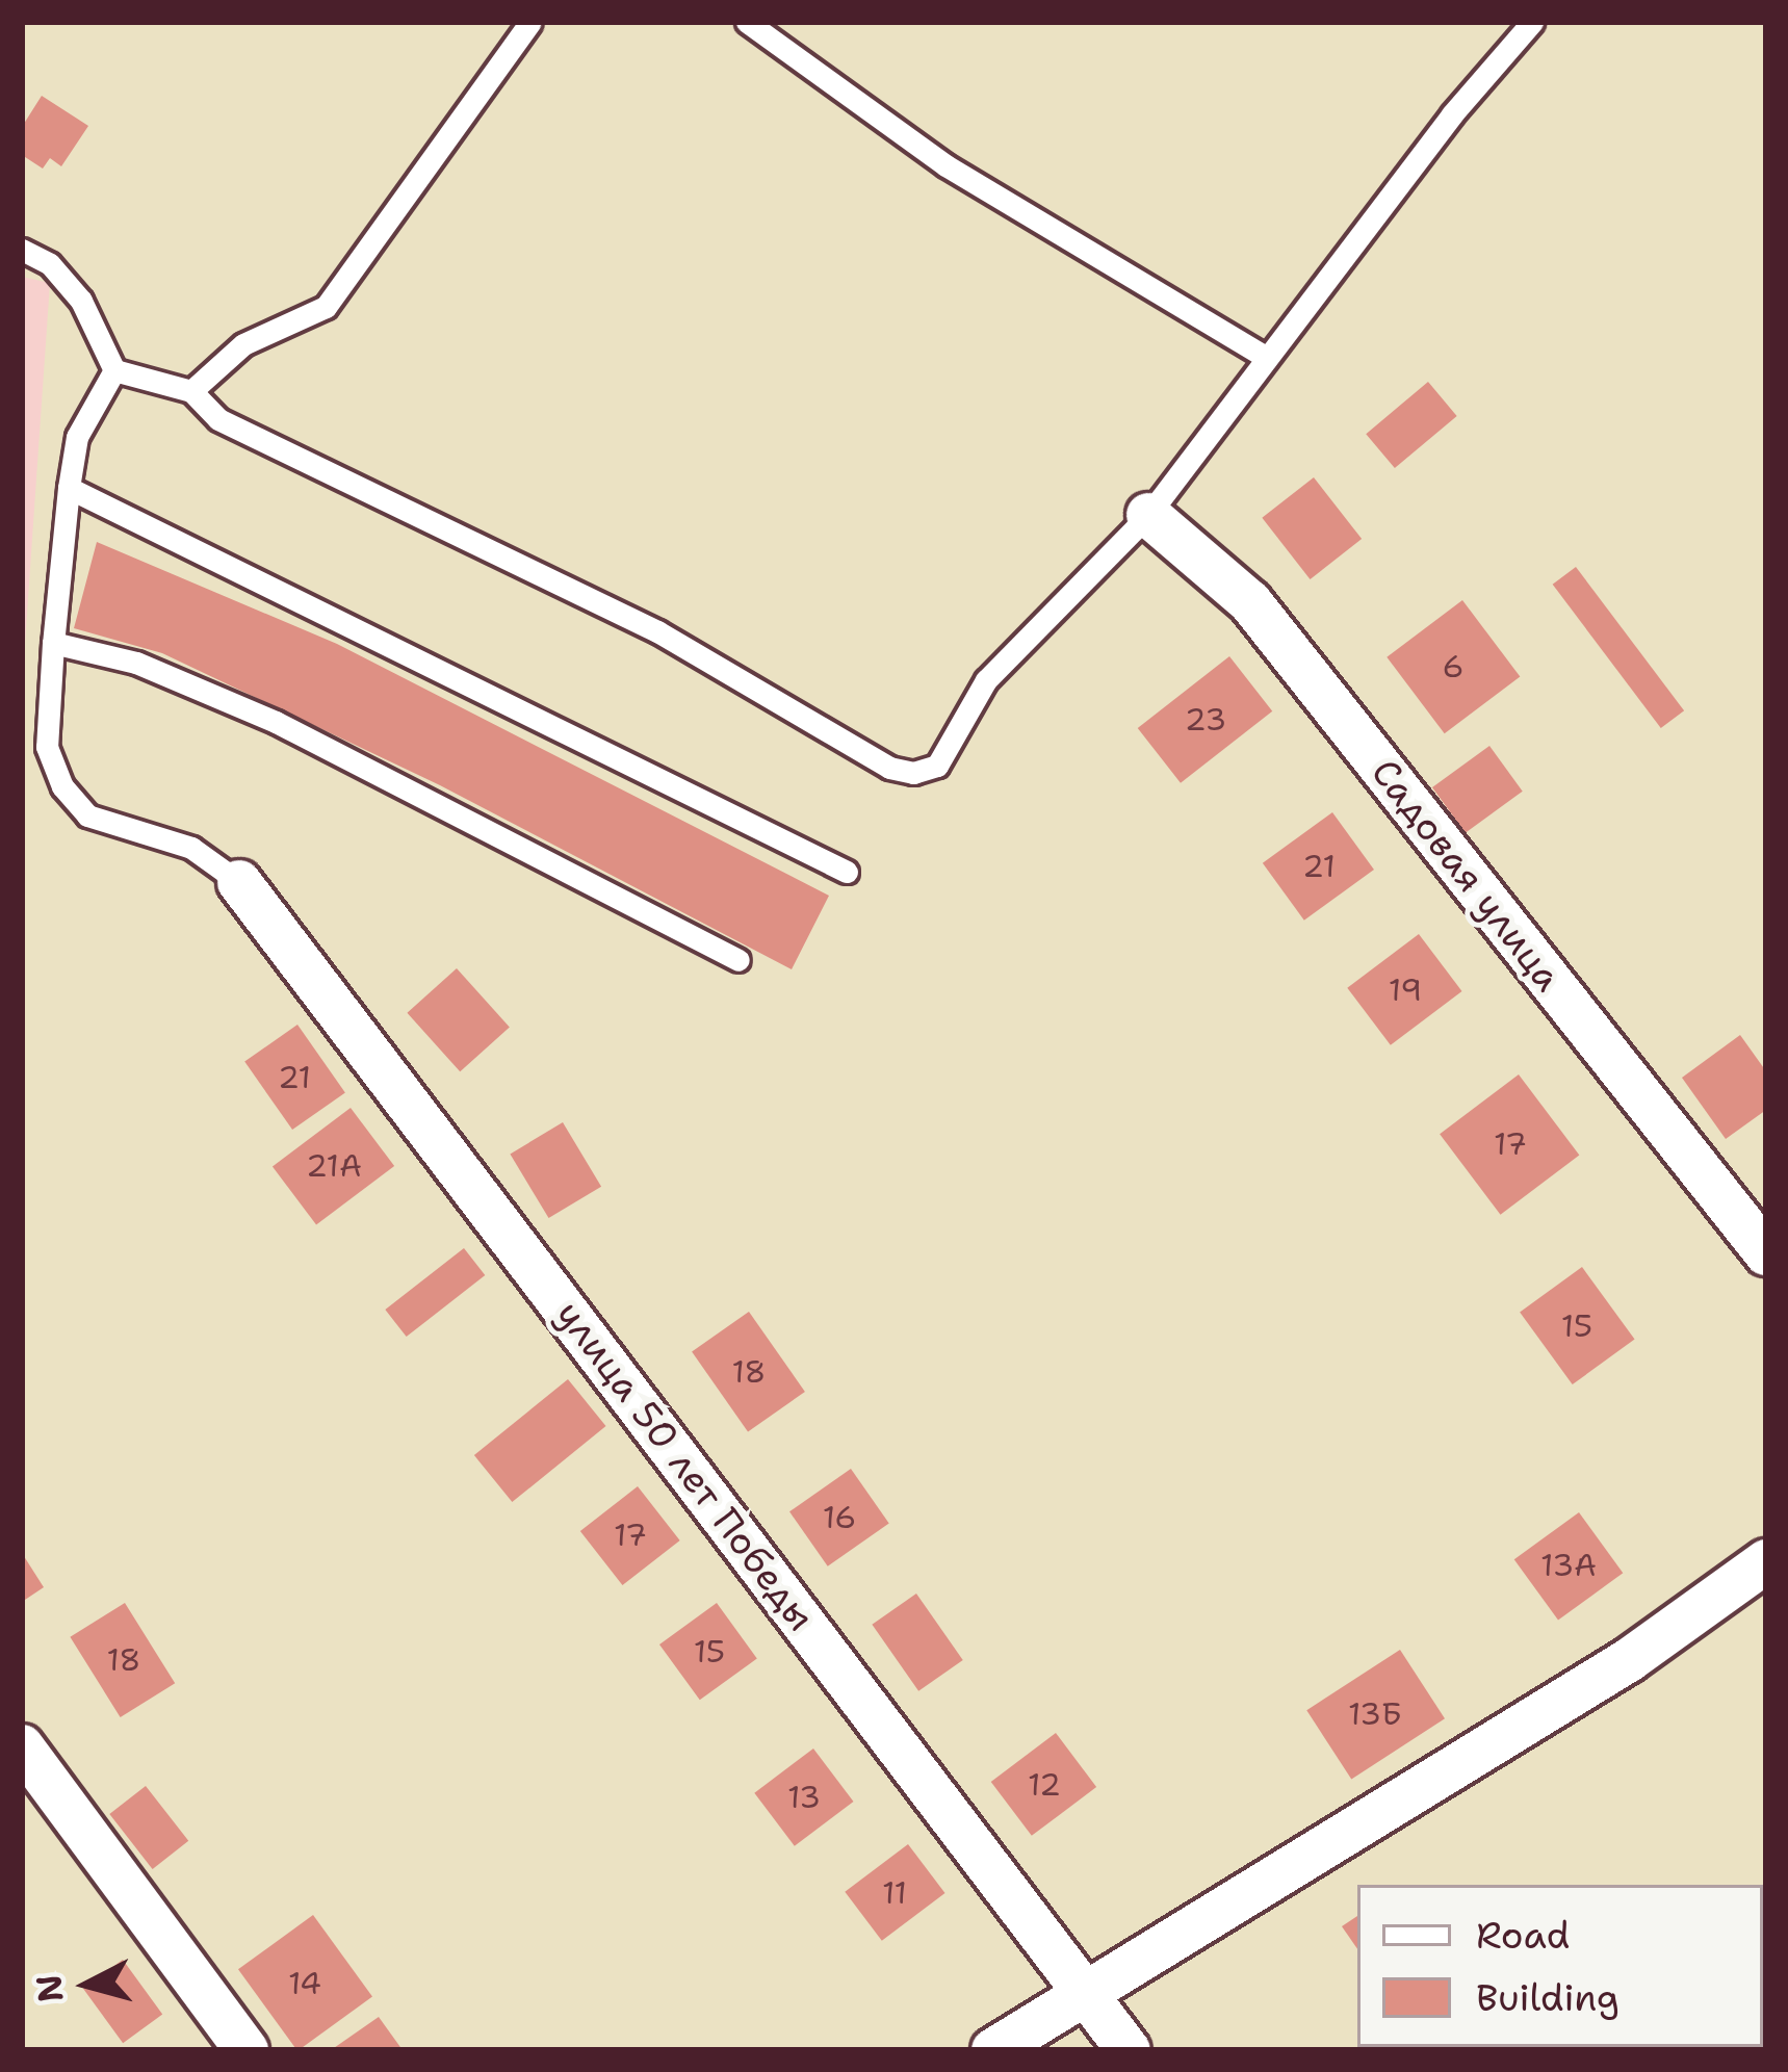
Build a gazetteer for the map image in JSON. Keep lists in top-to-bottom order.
{
  "streets": {
    "street": ["Садовая улица", "улица 50 лет Победы"]
  },
  "house_numbers": [
    "6",
    "23",
    "21",
    "19",
    "21",
    "17",
    "21А",
    "15",
    "18",
    "16",
    "17",
    "13А",
    "15",
    "18",
    "13Б",
    "12",
    "13",
    "11",
    "14"
  ],
  "legend": ["Road", "Building"],
  "north": "left"
}
